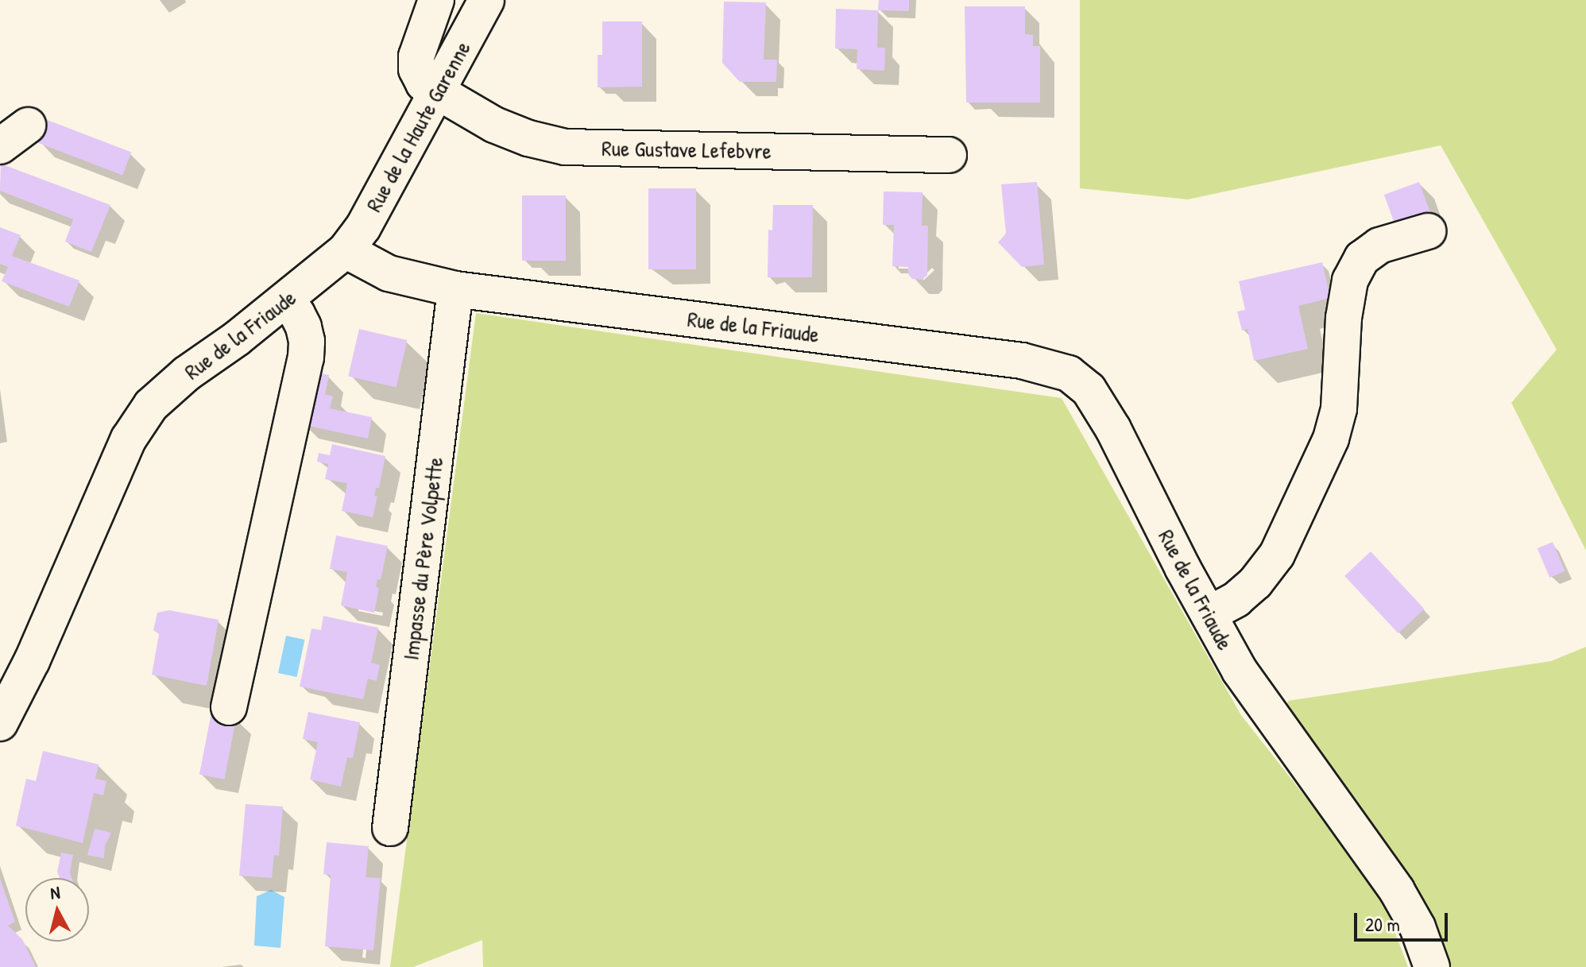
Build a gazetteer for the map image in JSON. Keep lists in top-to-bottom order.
{
  "streets": {
    "street": [
      "Rue de la Haute Garenne",
      "Rue Gustave Lefebvre",
      "Rue de la Friaude",
      "Impasse du Père Volpette"
    ]
  },
  "crossings": [
    ["Rue de la Haute Garenne", "Rue Gustave Lefebvre"],
    ["Rue de la Haute Garenne", "Rue de la Friaude"],
    ["Rue de la Friaude", "Impasse du Père Volpette"]
  ],
  "scale_bar": "20 m",
  "north": "top"
}
